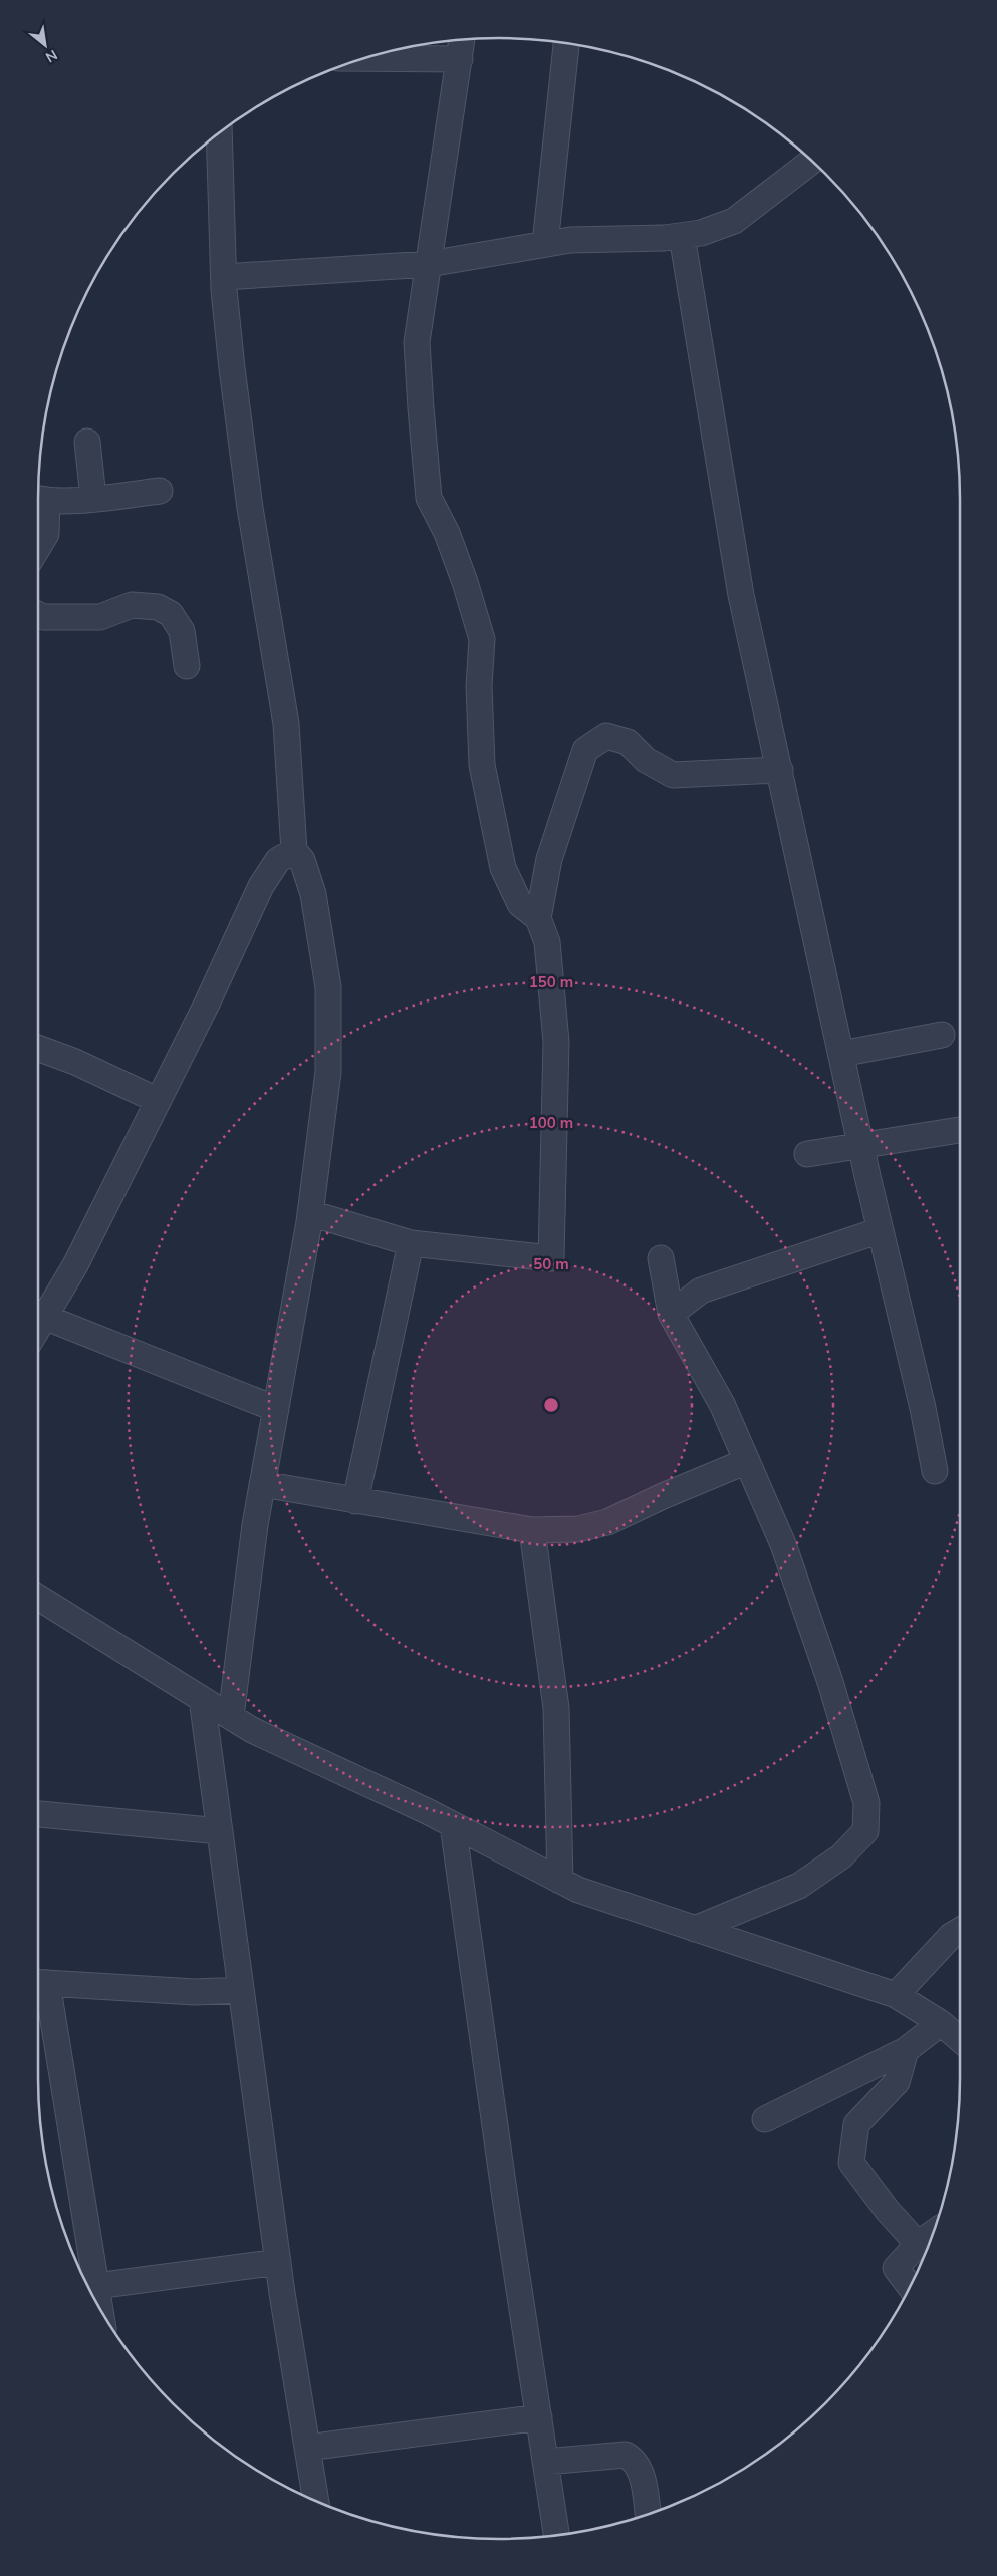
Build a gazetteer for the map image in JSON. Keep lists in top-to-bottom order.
{
  "north": "bottom right",
  "rings": ["150 m", "100 m", "50 m"]
}
